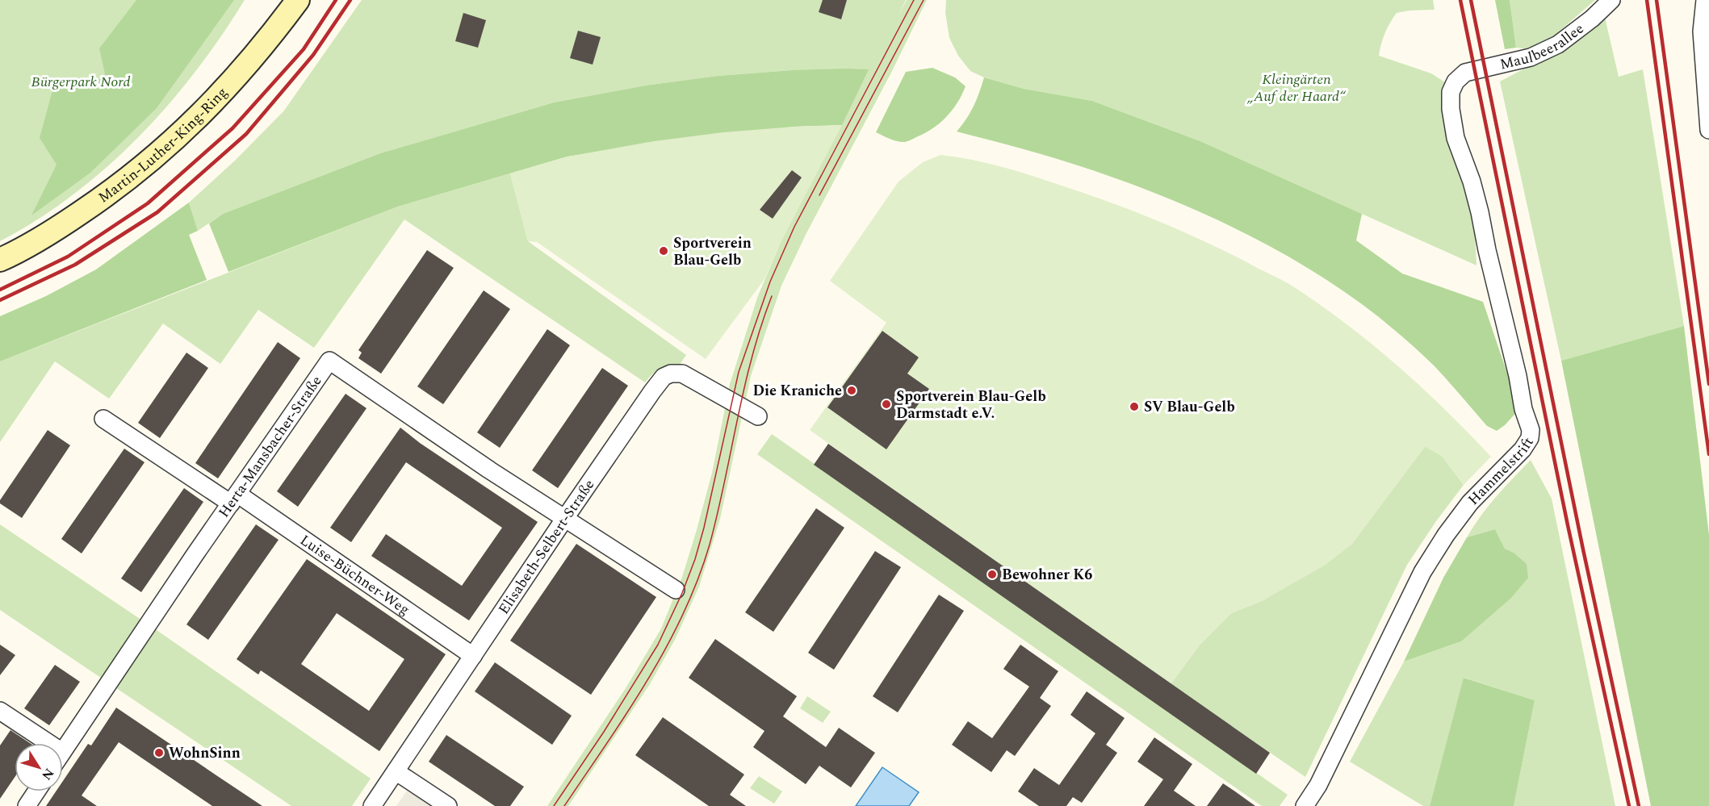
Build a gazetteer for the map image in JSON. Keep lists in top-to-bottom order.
{
  "streets": {
    "main road": ["Martin-Luther-King-Ring"],
    "street": [
      "Maulbeerallee",
      "Herta-Mansbacher-Straße",
      "Hammelstrift",
      "Elisabeth-Selbert-Straße",
      "Luise-Büchner-Weg"
    ]
  },
  "crossings": [
    ["Maulbeerallee", "Hammelstrift"],
    ["Herta-Mansbacher-Straße", "Elisabeth-Selbert-Straße"],
    ["Herta-Mansbacher-Straße", "Luise-Büchner-Weg"],
    ["Elisabeth-Selbert-Straße", "Luise-Büchner-Weg"]
  ],
  "parks": ["Kleingärten „Auf der Haard“", "Bürgerpark Nord"],
  "places": [
    "Sportverein Blau-Gelb",
    "Die Kraniche",
    "Sportverein Blau-Gelb Darmstadt e.V.",
    "SV Blau-Gelb",
    "Bewohner K6",
    "WohnSinn"
  ],
  "north": "bottom right"
}
